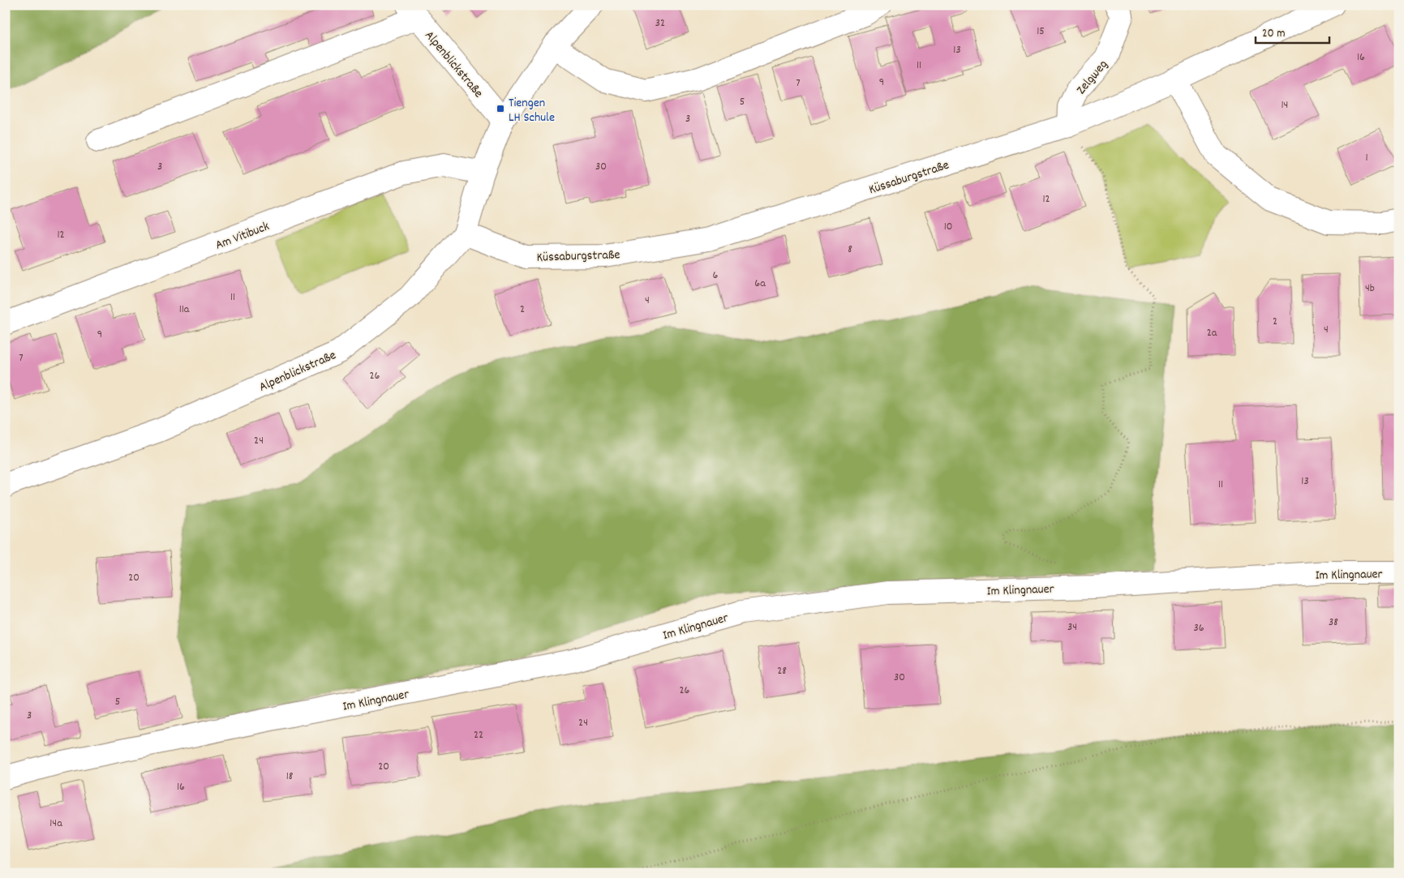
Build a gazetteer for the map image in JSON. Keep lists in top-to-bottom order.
{
  "streets": {
    "street": [
      "Alpenblickstraße",
      "Zelgweg",
      "Küssaburgstraße",
      "Am Vitibuck",
      "Im Klingnauer"
    ]
  },
  "crossings": [
    ["Alpenblickstraße", "Küssaburgstraße"],
    ["Alpenblickstraße", "Am Vitibuck"],
    ["Zelgweg", "Küssaburgstraße"]
  ],
  "places": {
    "transit": ["Tiengen LH Schule"]
  },
  "house_numbers": [
    "32",
    "15",
    "13",
    "16",
    "11",
    "9",
    "7",
    "5",
    "14",
    "3",
    "1",
    "3",
    "30",
    "12",
    "10",
    "12",
    "8",
    "6",
    "6a",
    "4b",
    "11",
    "4",
    "11a",
    "2",
    "2",
    "4",
    "2a",
    "9",
    "7",
    "26",
    "24",
    "13",
    "11",
    "20",
    "38",
    "34",
    "36",
    "28",
    "30",
    "26",
    "5",
    "3",
    "24",
    "22",
    "20",
    "18",
    "16",
    "14a"
  ],
  "scale_bar": "20 m"
}
